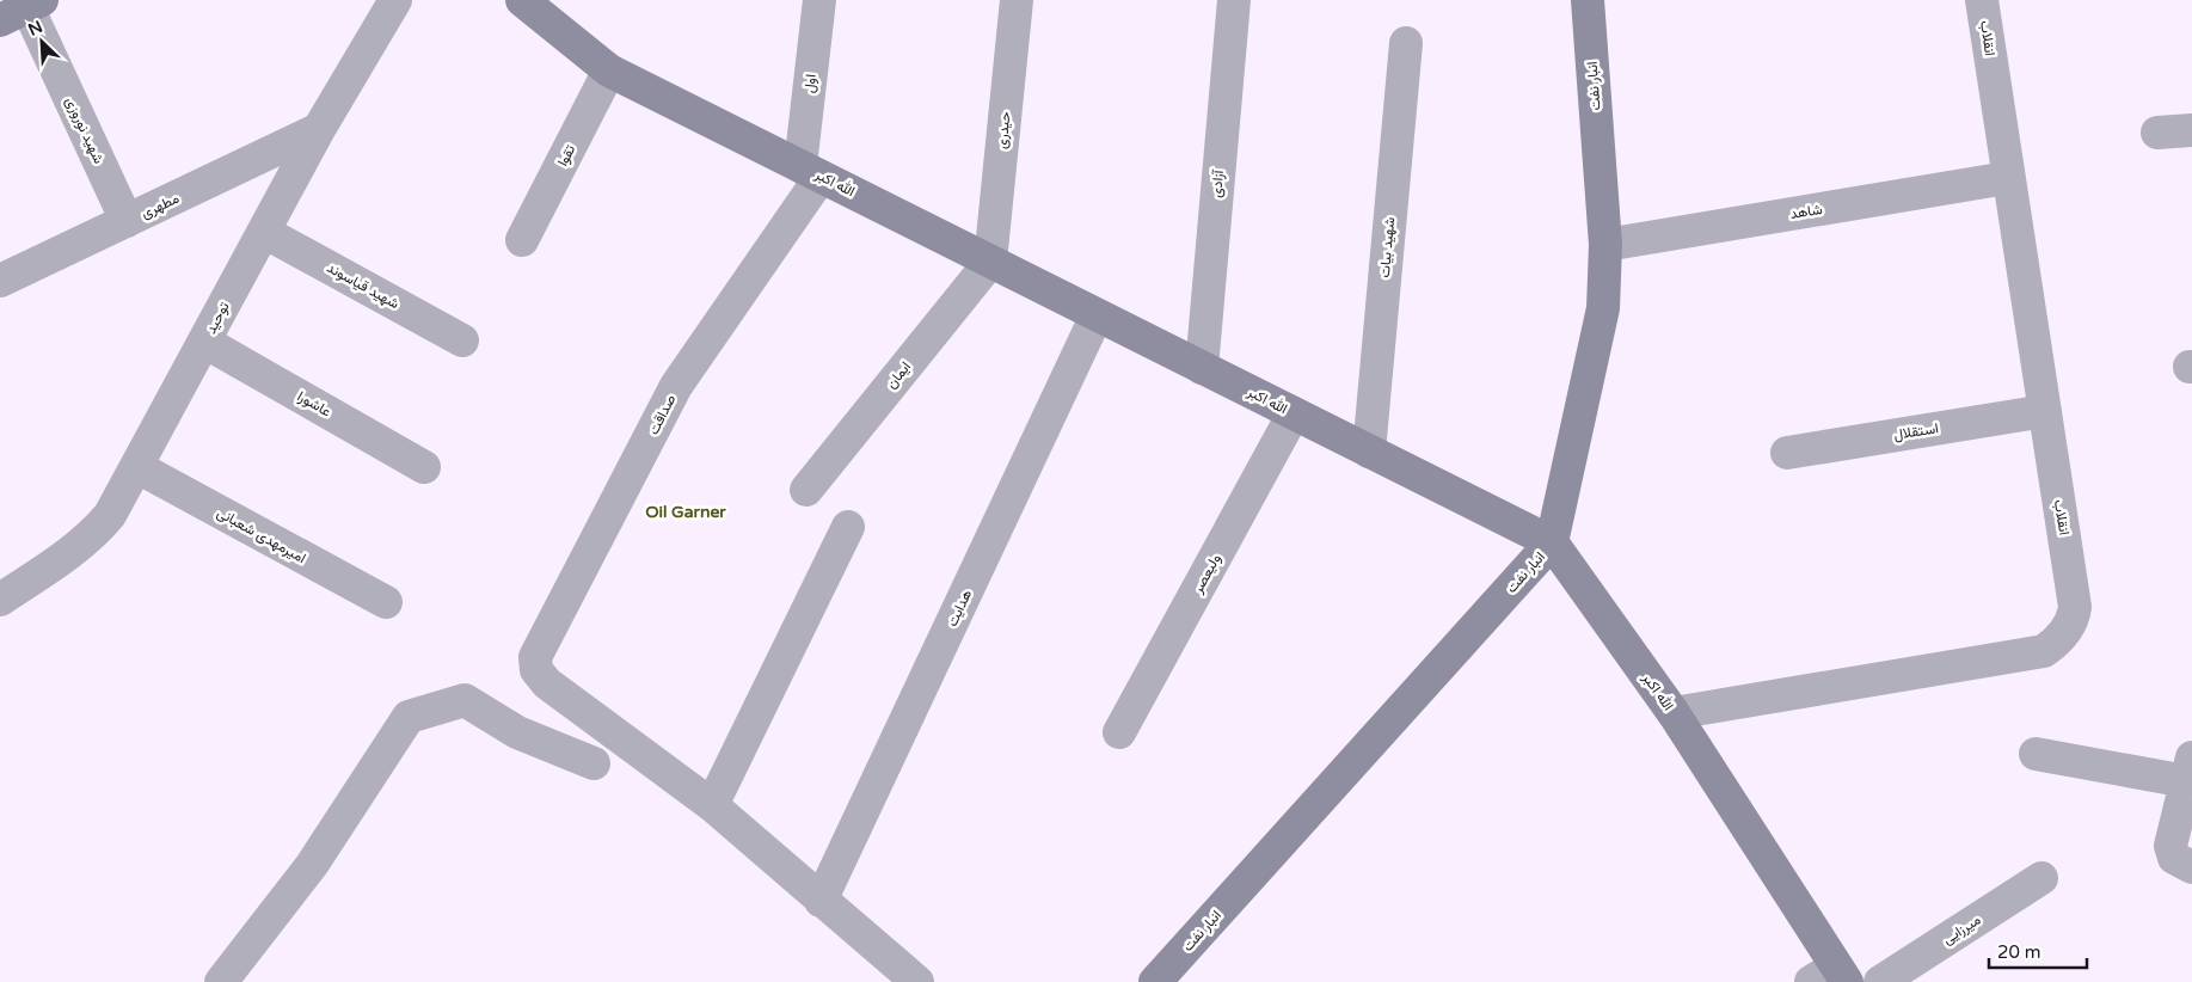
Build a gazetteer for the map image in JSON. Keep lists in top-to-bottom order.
{
  "streets": {
    "street": [
      "انقلاب",
      "اول",
      "انبار نفت",
      "شهید نوروزی",
      "حیدری",
      "تقوا",
      "الله اکبر",
      "آزادی",
      "مطهری",
      "شاهد",
      "شهید بیات",
      "شهید قیاسوند",
      "توحید",
      "ایمان",
      "عاشورا",
      "صداقت",
      "استقلال",
      "امیرمهدی شعبانی",
      "ولیعصر",
      "هدایت",
      "میرزایی"
    ]
  },
  "crossings": [
    ["انقلاب", "الله اکبر"],
    ["انقلاب", "شاهد"],
    ["انقلاب", "استقلال"],
    ["اول", "الله اکبر"],
    ["اول", "صداقت"],
    ["انبار نفت", "الله اکبر"],
    ["انبار نفت", "شاهد"],
    ["شهید نوروزی", "مطهری"],
    ["حیدری", "الله اکبر"],
    ["حیدری", "ایمان"],
    ["تقوا", "الله اکبر"],
    ["الله اکبر", "آزادی"],
    ["الله اکبر", "شهید بیات"],
    ["الله اکبر", "ایمان"],
    ["الله اکبر", "صداقت"],
    ["الله اکبر", "ولیعصر"],
    ["الله اکبر", "هدایت"],
    ["مطهری", "توحید"],
    ["شهید قیاسوند", "توحید"],
    ["توحید", "عاشورا"],
    ["توحید", "امیرمهدی شعبانی"]
  ],
  "districts": ["Oil Garner"],
  "scale_bar": "20 m",
  "north": "top left"
}
